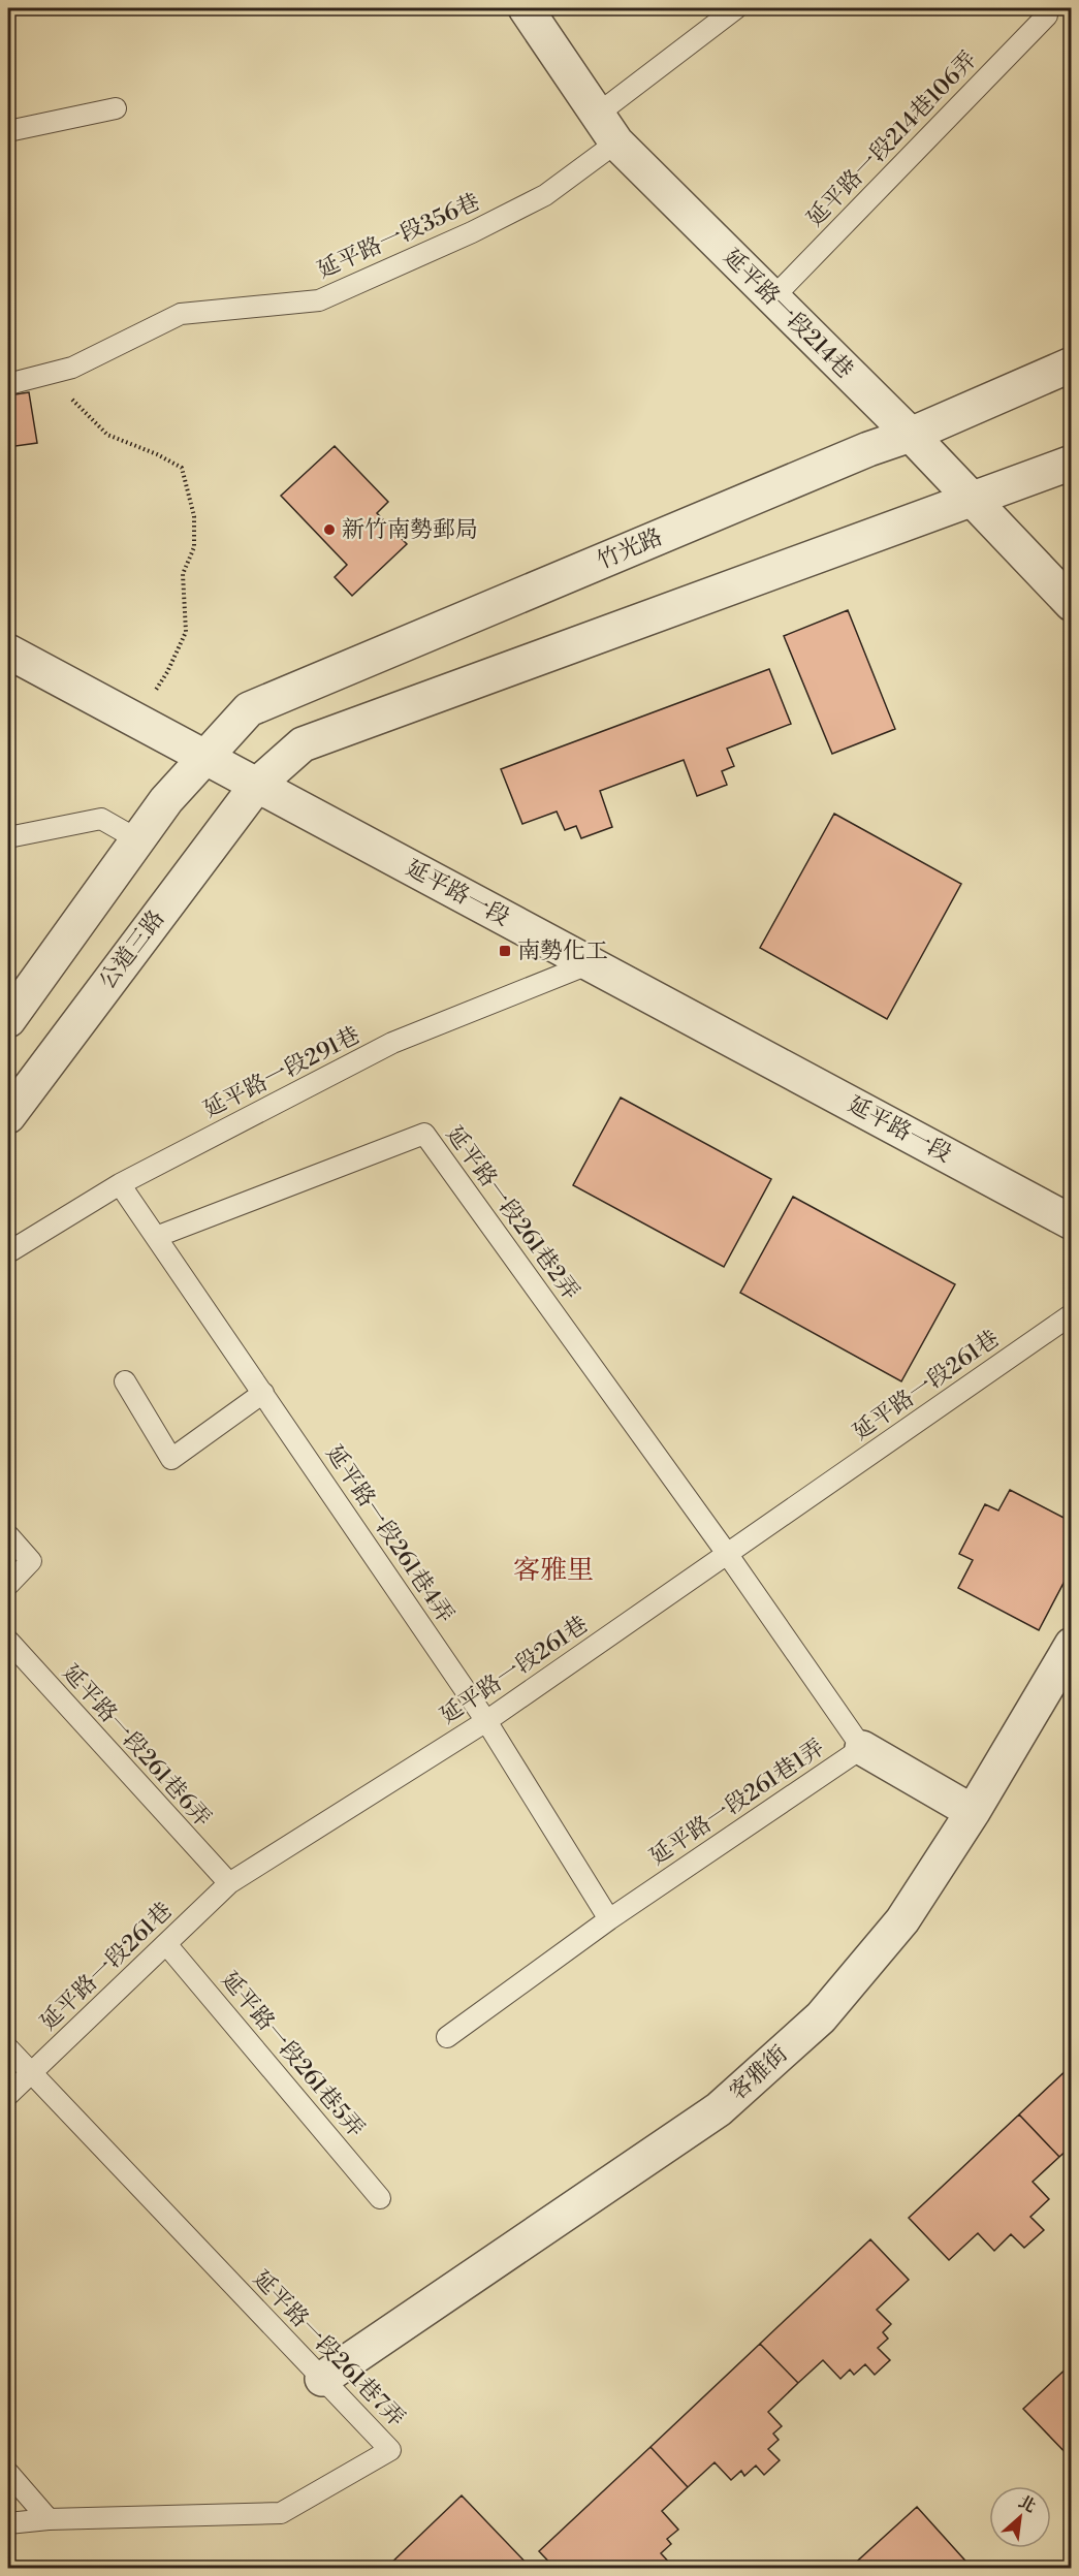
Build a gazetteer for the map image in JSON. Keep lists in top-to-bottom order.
{
  "streets": {
    "street": [
      "延平路一段214巷",
      "竹光路",
      "延平路一段",
      "公道三路",
      "客雅街"
    ],
    "lane": [
      "延平路一段214巷106弄",
      "延平路一段356巷",
      "延平路一段291巷",
      "延平路一段261巷2弄",
      "延平路一段261巷",
      "延平路一段261巷4弄",
      "延平路一段261巷6弄",
      "延平路一段261巷1弄",
      "延平路一段261巷5弄",
      "延平路一段261巷7弄"
    ]
  },
  "crossings": [
    ["延平路一段214巷106弄", "延平路一段214巷"],
    ["延平路一段356巷", "延平路一段214巷"],
    ["延平路一段214巷", "竹光路"],
    ["竹光路", "延平路一段"],
    ["延平路一段", "公道三路"],
    ["延平路一段", "延平路一段291巷"],
    ["延平路一段291巷", "延平路一段261巷4弄"],
    ["延平路一段261巷2弄", "延平路一段261巷"],
    ["延平路一段261巷2弄", "延平路一段261巷4弄"],
    ["延平路一段261巷2弄", "延平路一段261巷1弄"],
    ["延平路一段261巷", "延平路一段261巷4弄"],
    ["延平路一段261巷", "延平路一段261巷6弄"],
    ["延平路一段261巷", "延平路一段261巷1弄"],
    ["延平路一段261巷", "延平路一段261巷5弄"],
    ["延平路一段261巷", "延平路一段261巷7弄"],
    ["延平路一段261巷4弄", "延平路一段261巷1弄"],
    ["客雅街", "延平路一段261巷7弄"]
  ],
  "districts": ["客雅里"],
  "places": {
    "other": ["新竹南勢郵局"],
    "transit": ["南勢化工"]
  },
  "north": "top right"
}
